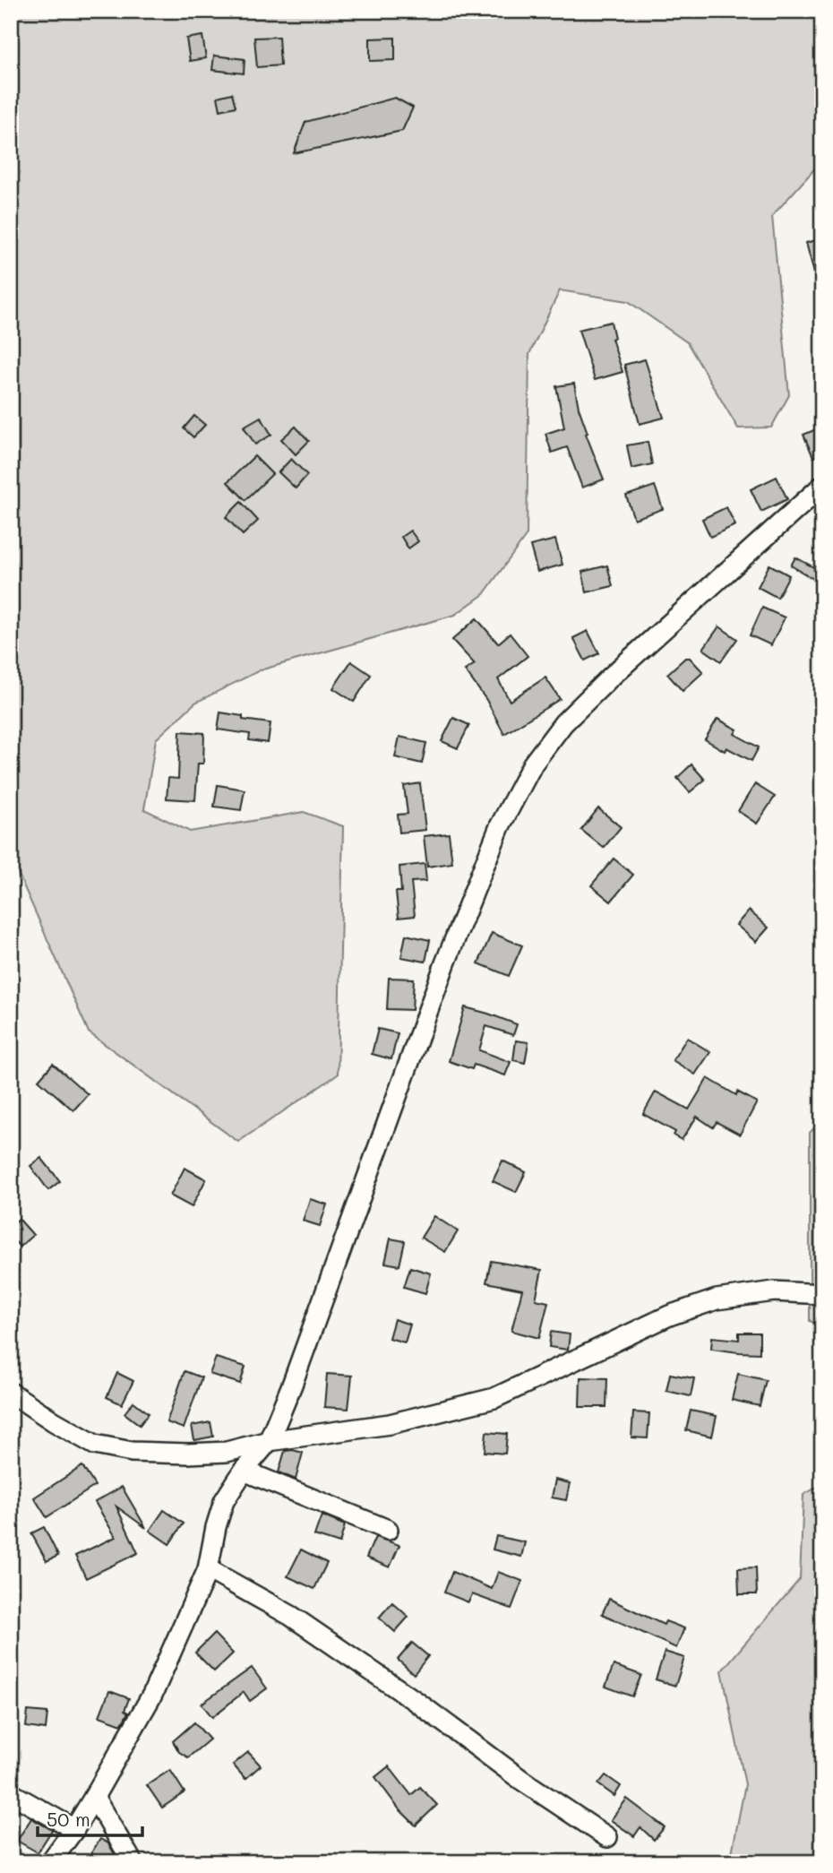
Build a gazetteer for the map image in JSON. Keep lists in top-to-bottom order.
{
  "scale_bar": "50 m"
}
